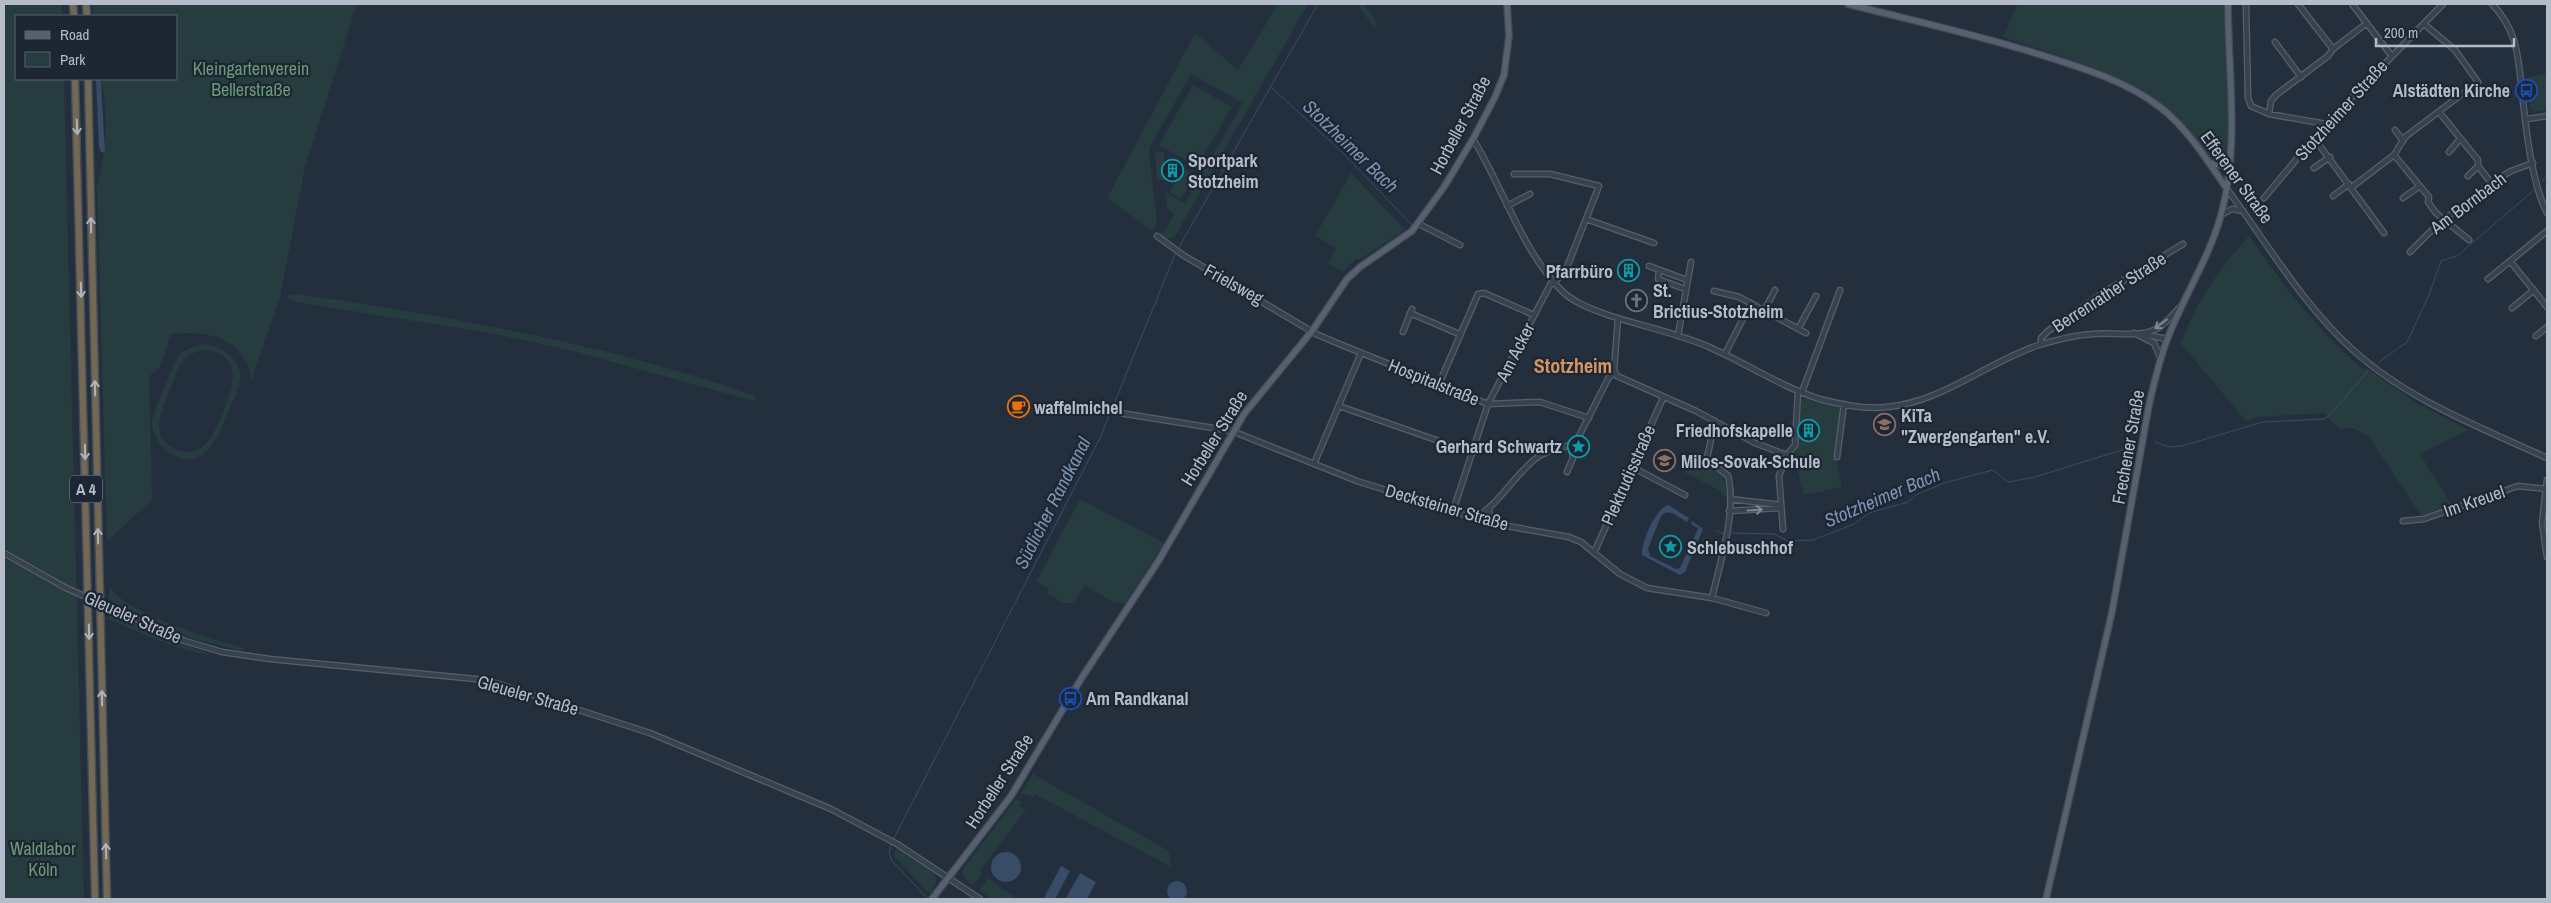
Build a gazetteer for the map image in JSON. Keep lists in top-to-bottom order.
{
  "streets": {
    "highway": ["A 4"],
    "main road": ["Horbeller Straße", "Efferener Straße", "Frechener Straße"],
    "street": [
      "Stotzheimer Straße",
      "Am Bornbach",
      "Frielsweg",
      "Berrenrather Straße",
      "Am Acker",
      "Hospitalstraße",
      "Plektrudisstraße",
      "Im Kreuel",
      "Decksteiner Straße",
      "Gleueler Straße"
    ]
  },
  "crossings": [
    ["Horbeller Straße", "Frielsweg"],
    ["Horbeller Straße", "Berrenrather Straße"],
    ["Horbeller Straße", "Hospitalstraße"],
    ["Horbeller Straße", "Decksteiner Straße"],
    ["Horbeller Straße", "Gleueler Straße"],
    ["Efferener Straße", "Frechener Straße"],
    ["Frielsweg", "Hospitalstraße"],
    ["Berrenrather Straße", "Am Acker"],
    ["Berrenrather Straße", "Frechener Straße"],
    ["Am Acker", "Hospitalstraße"],
    ["Am Acker", "Decksteiner Straße"],
    ["Plektrudisstraße", "Decksteiner Straße"]
  ],
  "districts": ["Stotzheim"],
  "water": ["Stotzheimer Bach", "Südlicher Randkanal"],
  "parks": ["Kleingartenverein Bellerstraße", "Waldlabor Köln"],
  "places": {
    "bus stop": ["Alstädten Kirche", "Am Randkanal"],
    "building": ["Sportpark Stotzheim", "Pfarrbüro", "Friedhofskapelle"],
    "church": ["St. Brictius-Stotzheim"],
    "cafe": ["waffelmichel"],
    "school or university": ["KiTa \"Zwergengarten\" e.V.", "Milos-Sovak-Schule"],
    "place": ["Gerhard Schwartz", "Schlebuschhof"]
  },
  "legend": ["Road", "Park"],
  "scale_bar": "200 m"
}
